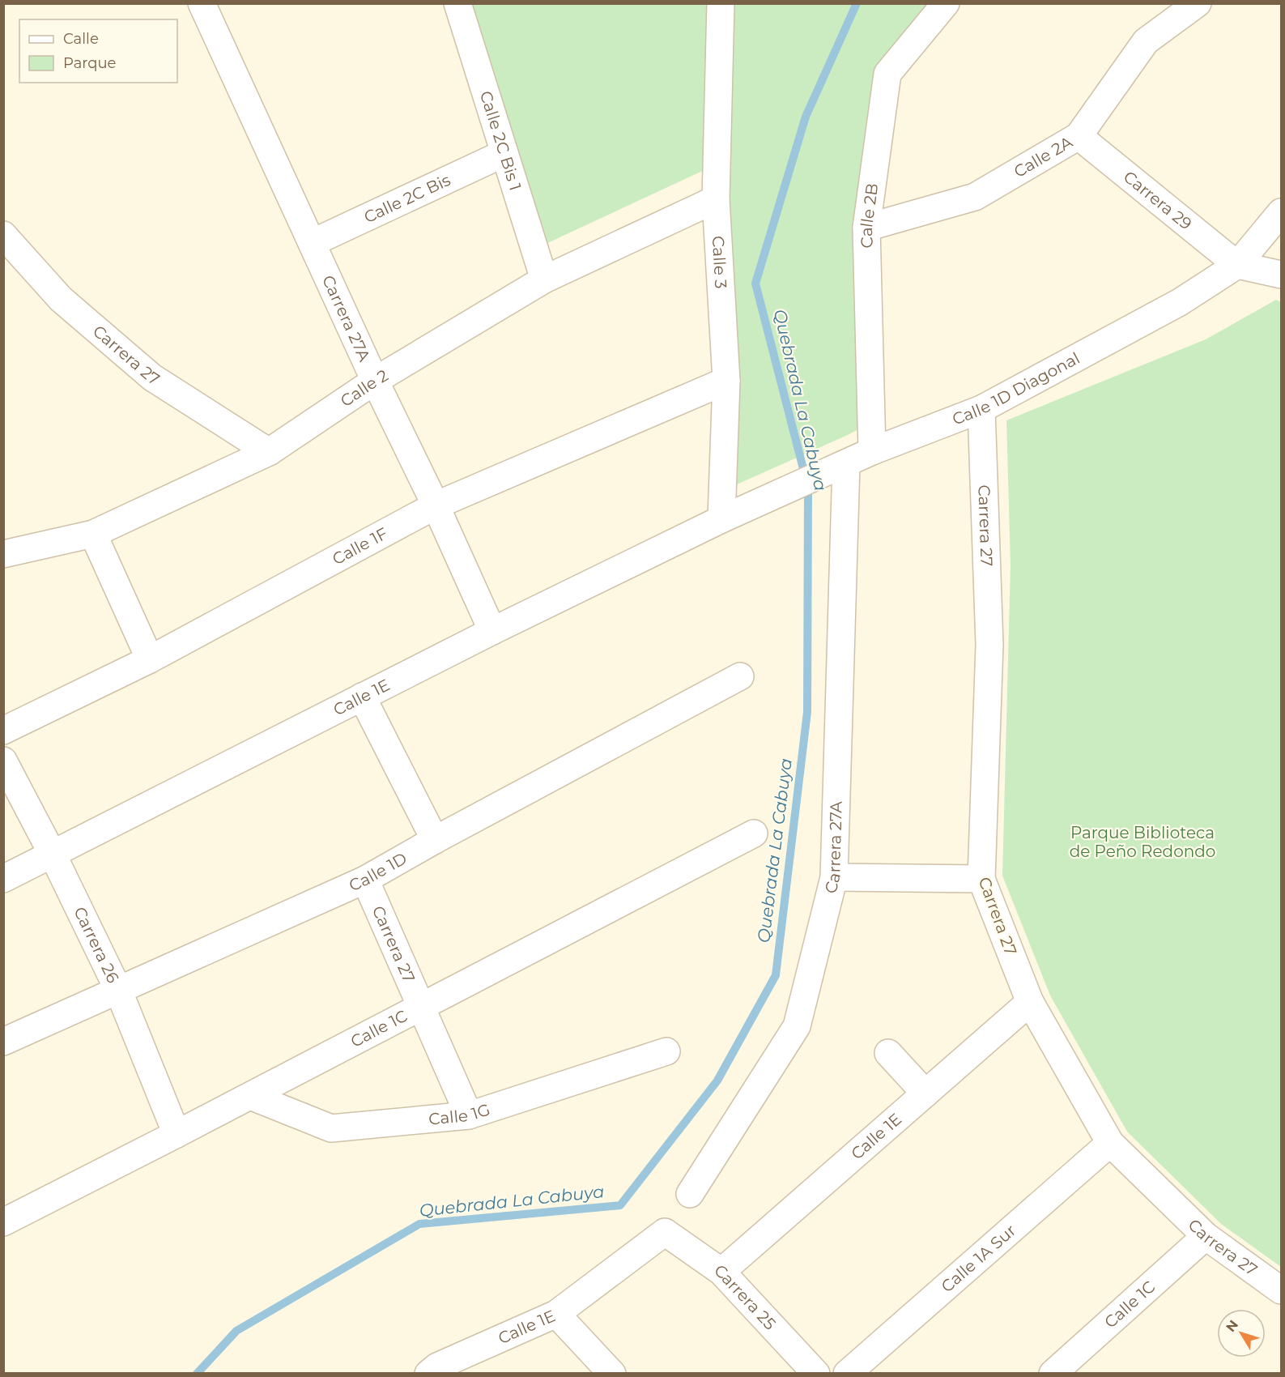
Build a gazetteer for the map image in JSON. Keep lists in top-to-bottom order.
{
  "streets": {
    "street": [
      "Calle 2C Bis 1",
      "Calle 2A",
      "Calle 2C Bis",
      "Carrera 29",
      "Calle 2B",
      "Calle 3",
      "Carrera 27A",
      "Carrera 27",
      "Calle 1D Diagonal",
      "Calle 2",
      "Calle 1F",
      "Calle 1E",
      "Calle 1D",
      "Carrera 26",
      "Calle 1C",
      "Calle 1G",
      "Calle 1A Sur",
      "Carrera 25"
    ]
  },
  "crossings": [
    ["Calle 2C Bis 1", "Calle 2C Bis"],
    ["Calle 2C Bis 1", "Calle 2"],
    ["Calle 2A", "Carrera 29"],
    ["Calle 2A", "Calle 2B"],
    ["Calle 2C Bis", "Carrera 27A"],
    ["Carrera 29", "Calle 1D Diagonal"],
    ["Calle 2B", "Calle 1D Diagonal"],
    ["Calle 3", "Calle 1D Diagonal"],
    ["Calle 3", "Calle 2"],
    ["Calle 3", "Calle 1F"],
    ["Calle 3", "Calle 1E"],
    ["Carrera 27A", "Calle 1D Diagonal"],
    ["Carrera 27A", "Calle 2"],
    ["Carrera 27A", "Calle 1F"],
    ["Carrera 27A", "Calle 1E"],
    ["Carrera 27", "Calle 1D Diagonal"],
    ["Carrera 27", "Calle 2"],
    ["Carrera 27", "Calle 1E"],
    ["Carrera 27", "Calle 1D"],
    ["Carrera 27", "Calle 1C"],
    ["Carrera 27", "Calle 1G"],
    ["Carrera 27", "Calle 1A Sur"],
    ["Calle 1D Diagonal", "Calle 1E"],
    ["Calle 1E", "Carrera 26"],
    ["Calle 1E", "Carrera 25"],
    ["Calle 1D", "Carrera 26"],
    ["Carrera 26", "Calle 1C"],
    ["Calle 1C", "Calle 1G"]
  ],
  "water": ["Quebrada La Cabuya"],
  "parks": ["Parque Biblioteca de Peño Redondo"],
  "legend": ["Calle", "Parque"],
  "north": "top left"
}
